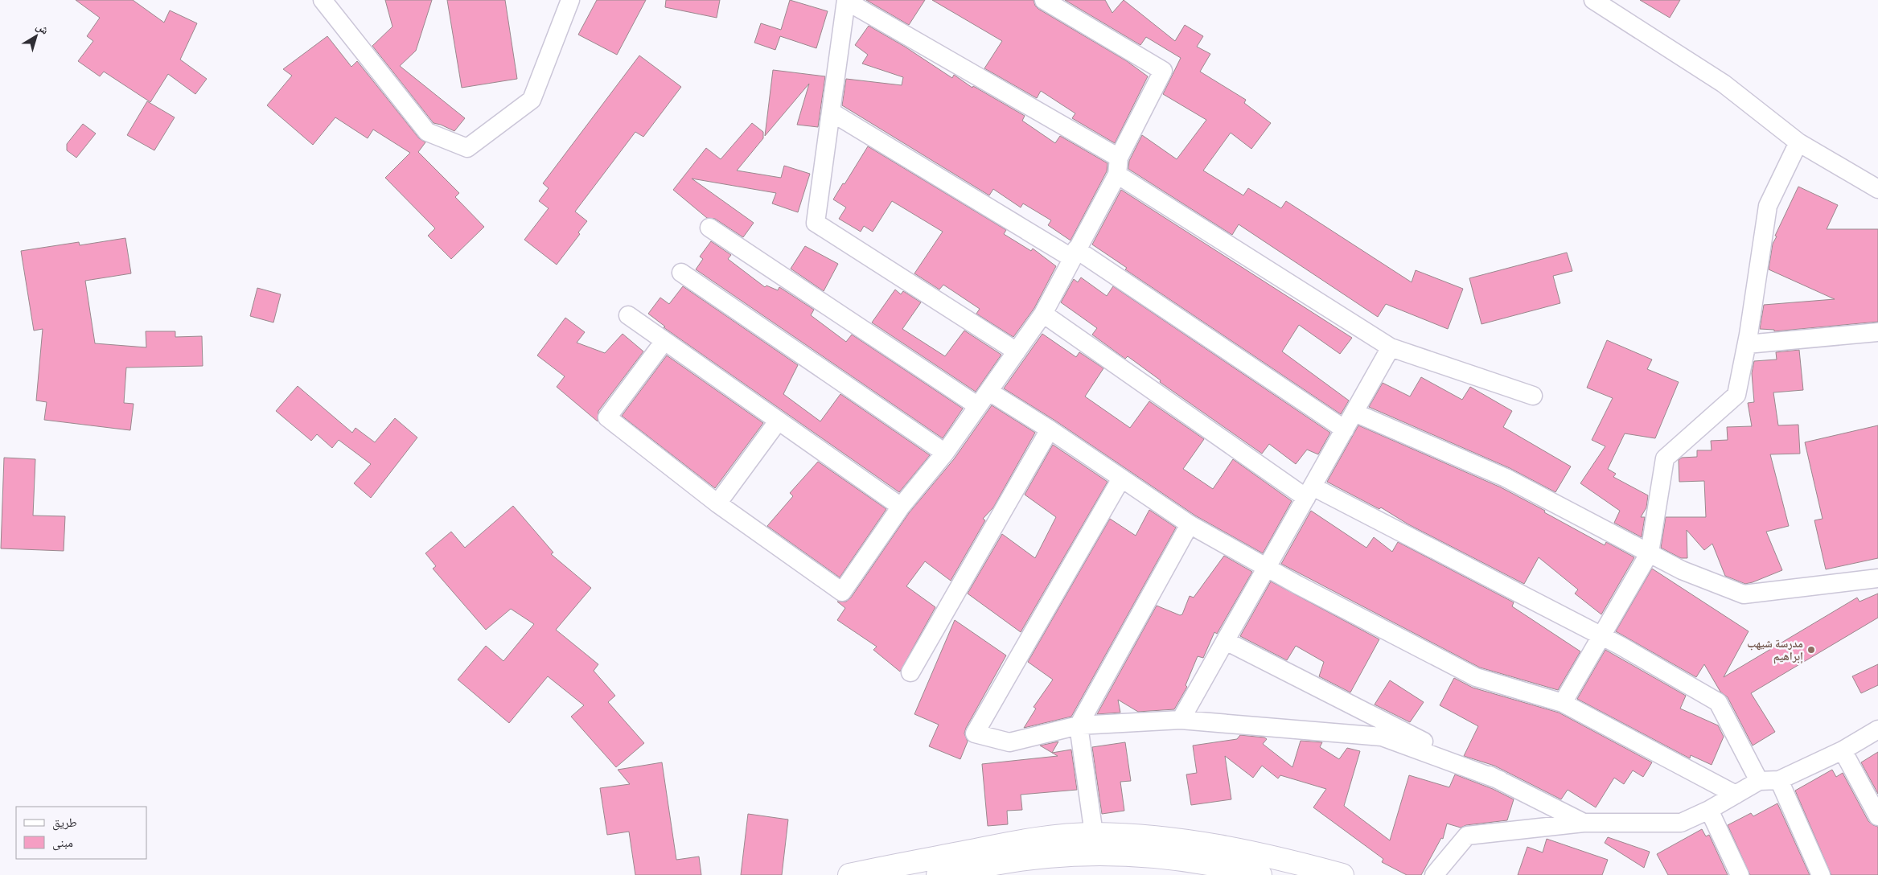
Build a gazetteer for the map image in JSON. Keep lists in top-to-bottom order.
{
  "places": ["مدرسة شيهب إبراهيم"],
  "legend": ["طريق", "مبنى"],
  "north": "top right"
}
